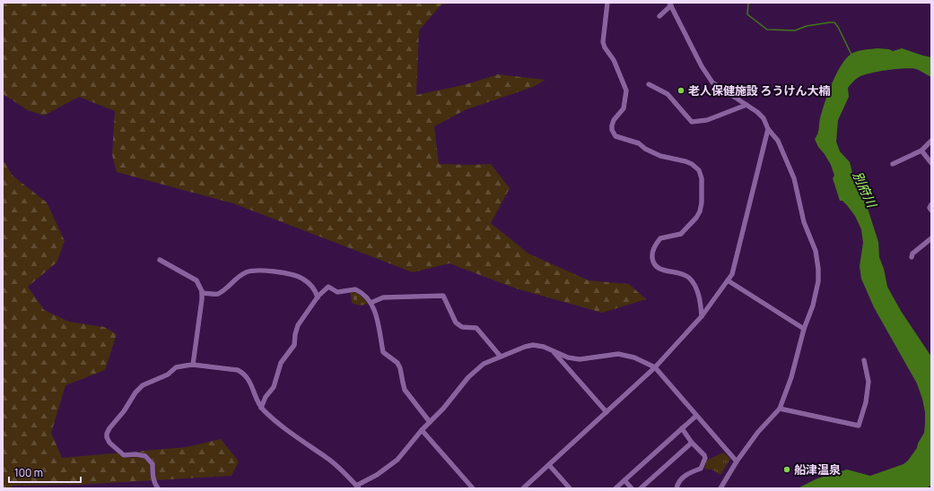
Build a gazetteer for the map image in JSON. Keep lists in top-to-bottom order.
{
  "water": ["別府川"],
  "places": ["老人保健施設 ろうけん大楠", "船津温泉"],
  "scale_bar": "100 m"
}
